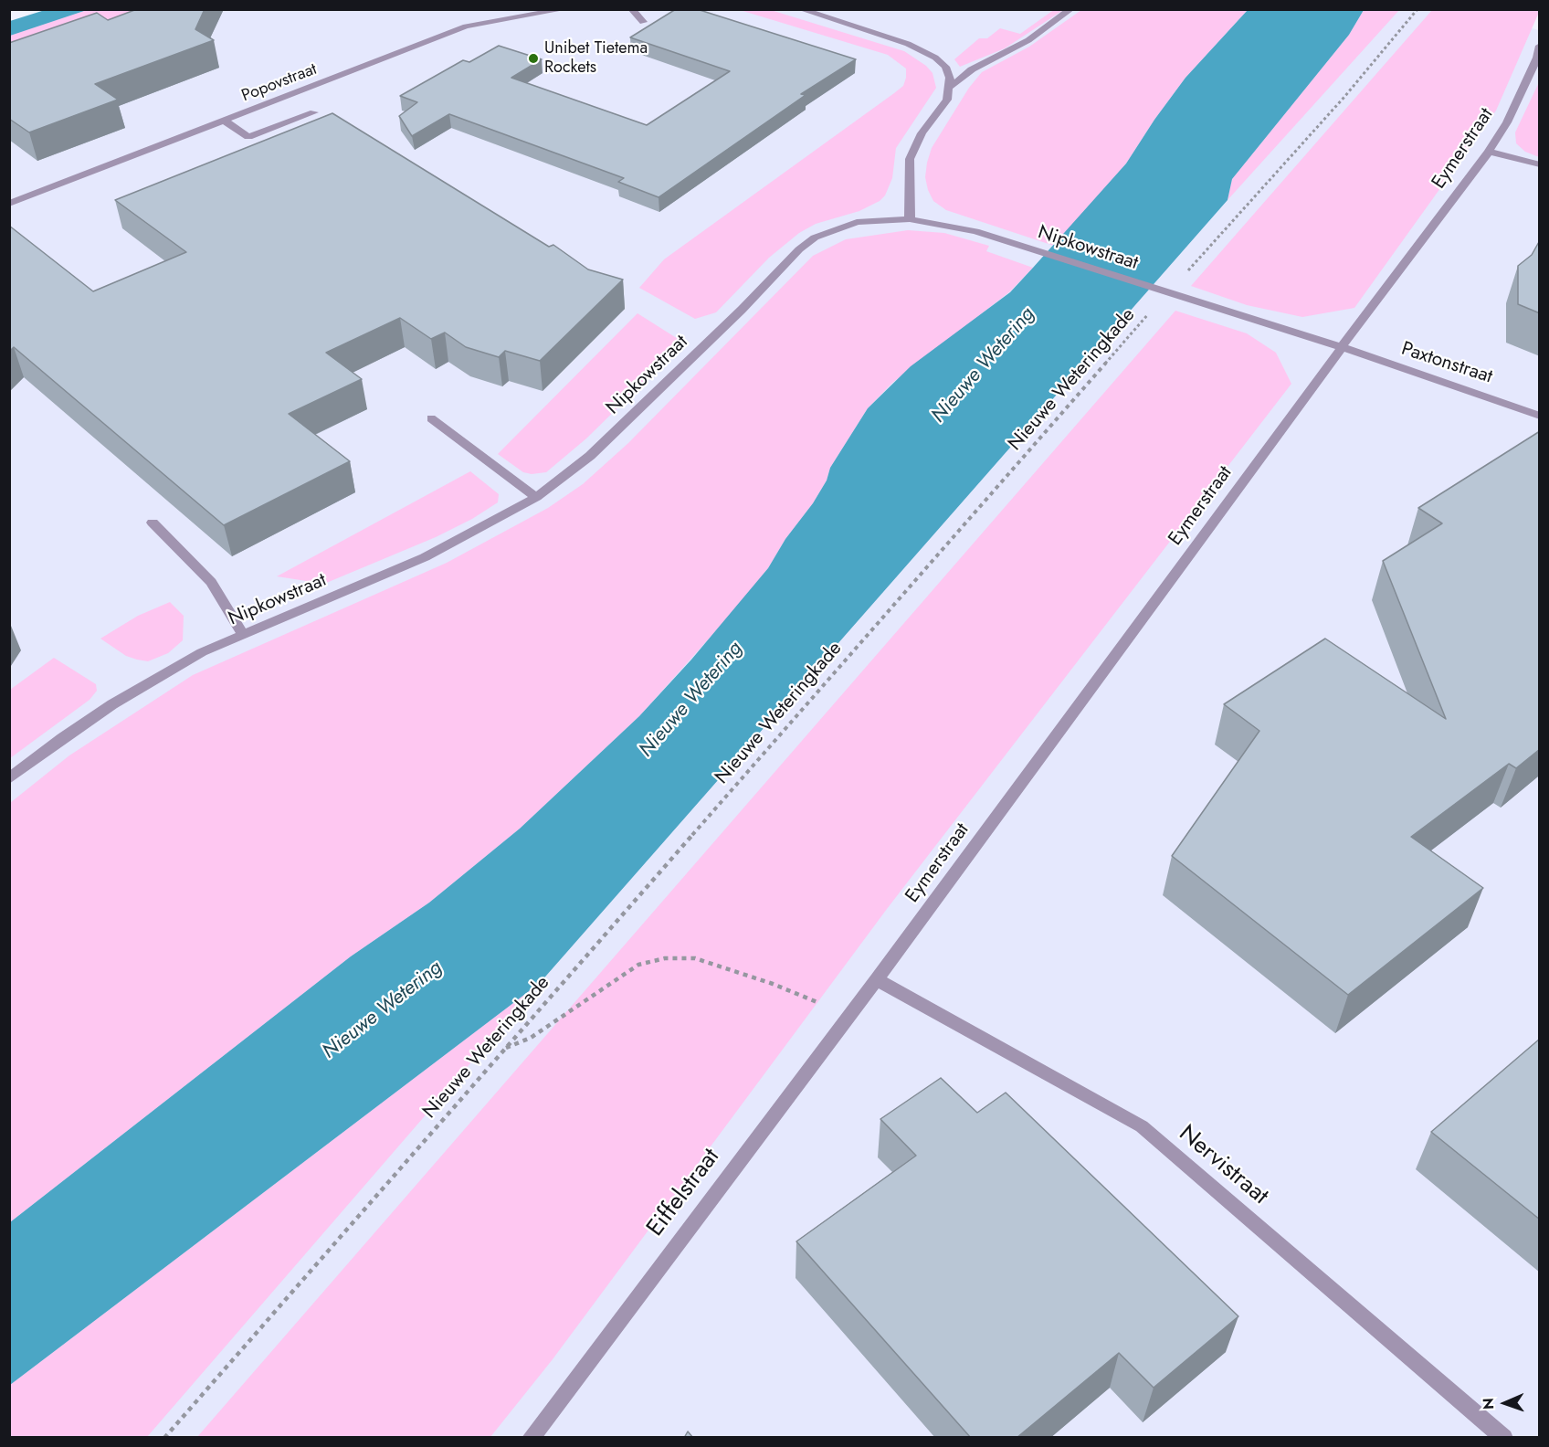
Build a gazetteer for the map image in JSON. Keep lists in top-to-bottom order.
{
  "streets": {
    "street": [
      "Popovstraat",
      "Eymerstraat",
      "Nipkowstraat",
      "Paxtonstraat",
      "Nervistraat",
      "Eiffelstraat"
    ],
    "path": ["Nieuwe Weteringkade"]
  },
  "crossings": [
    ["Eymerstraat", "Nipkowstraat"],
    ["Eymerstraat", "Paxtonstraat"],
    ["Eymerstraat", "Nervistraat"],
    ["Eymerstraat", "Eiffelstraat"],
    ["Nipkowstraat", "Paxtonstraat"],
    ["Nervistraat", "Eiffelstraat"]
  ],
  "water": ["Nieuwe Wetering"],
  "places": ["Unibet Tietema Rockets"],
  "north": "left"
}
